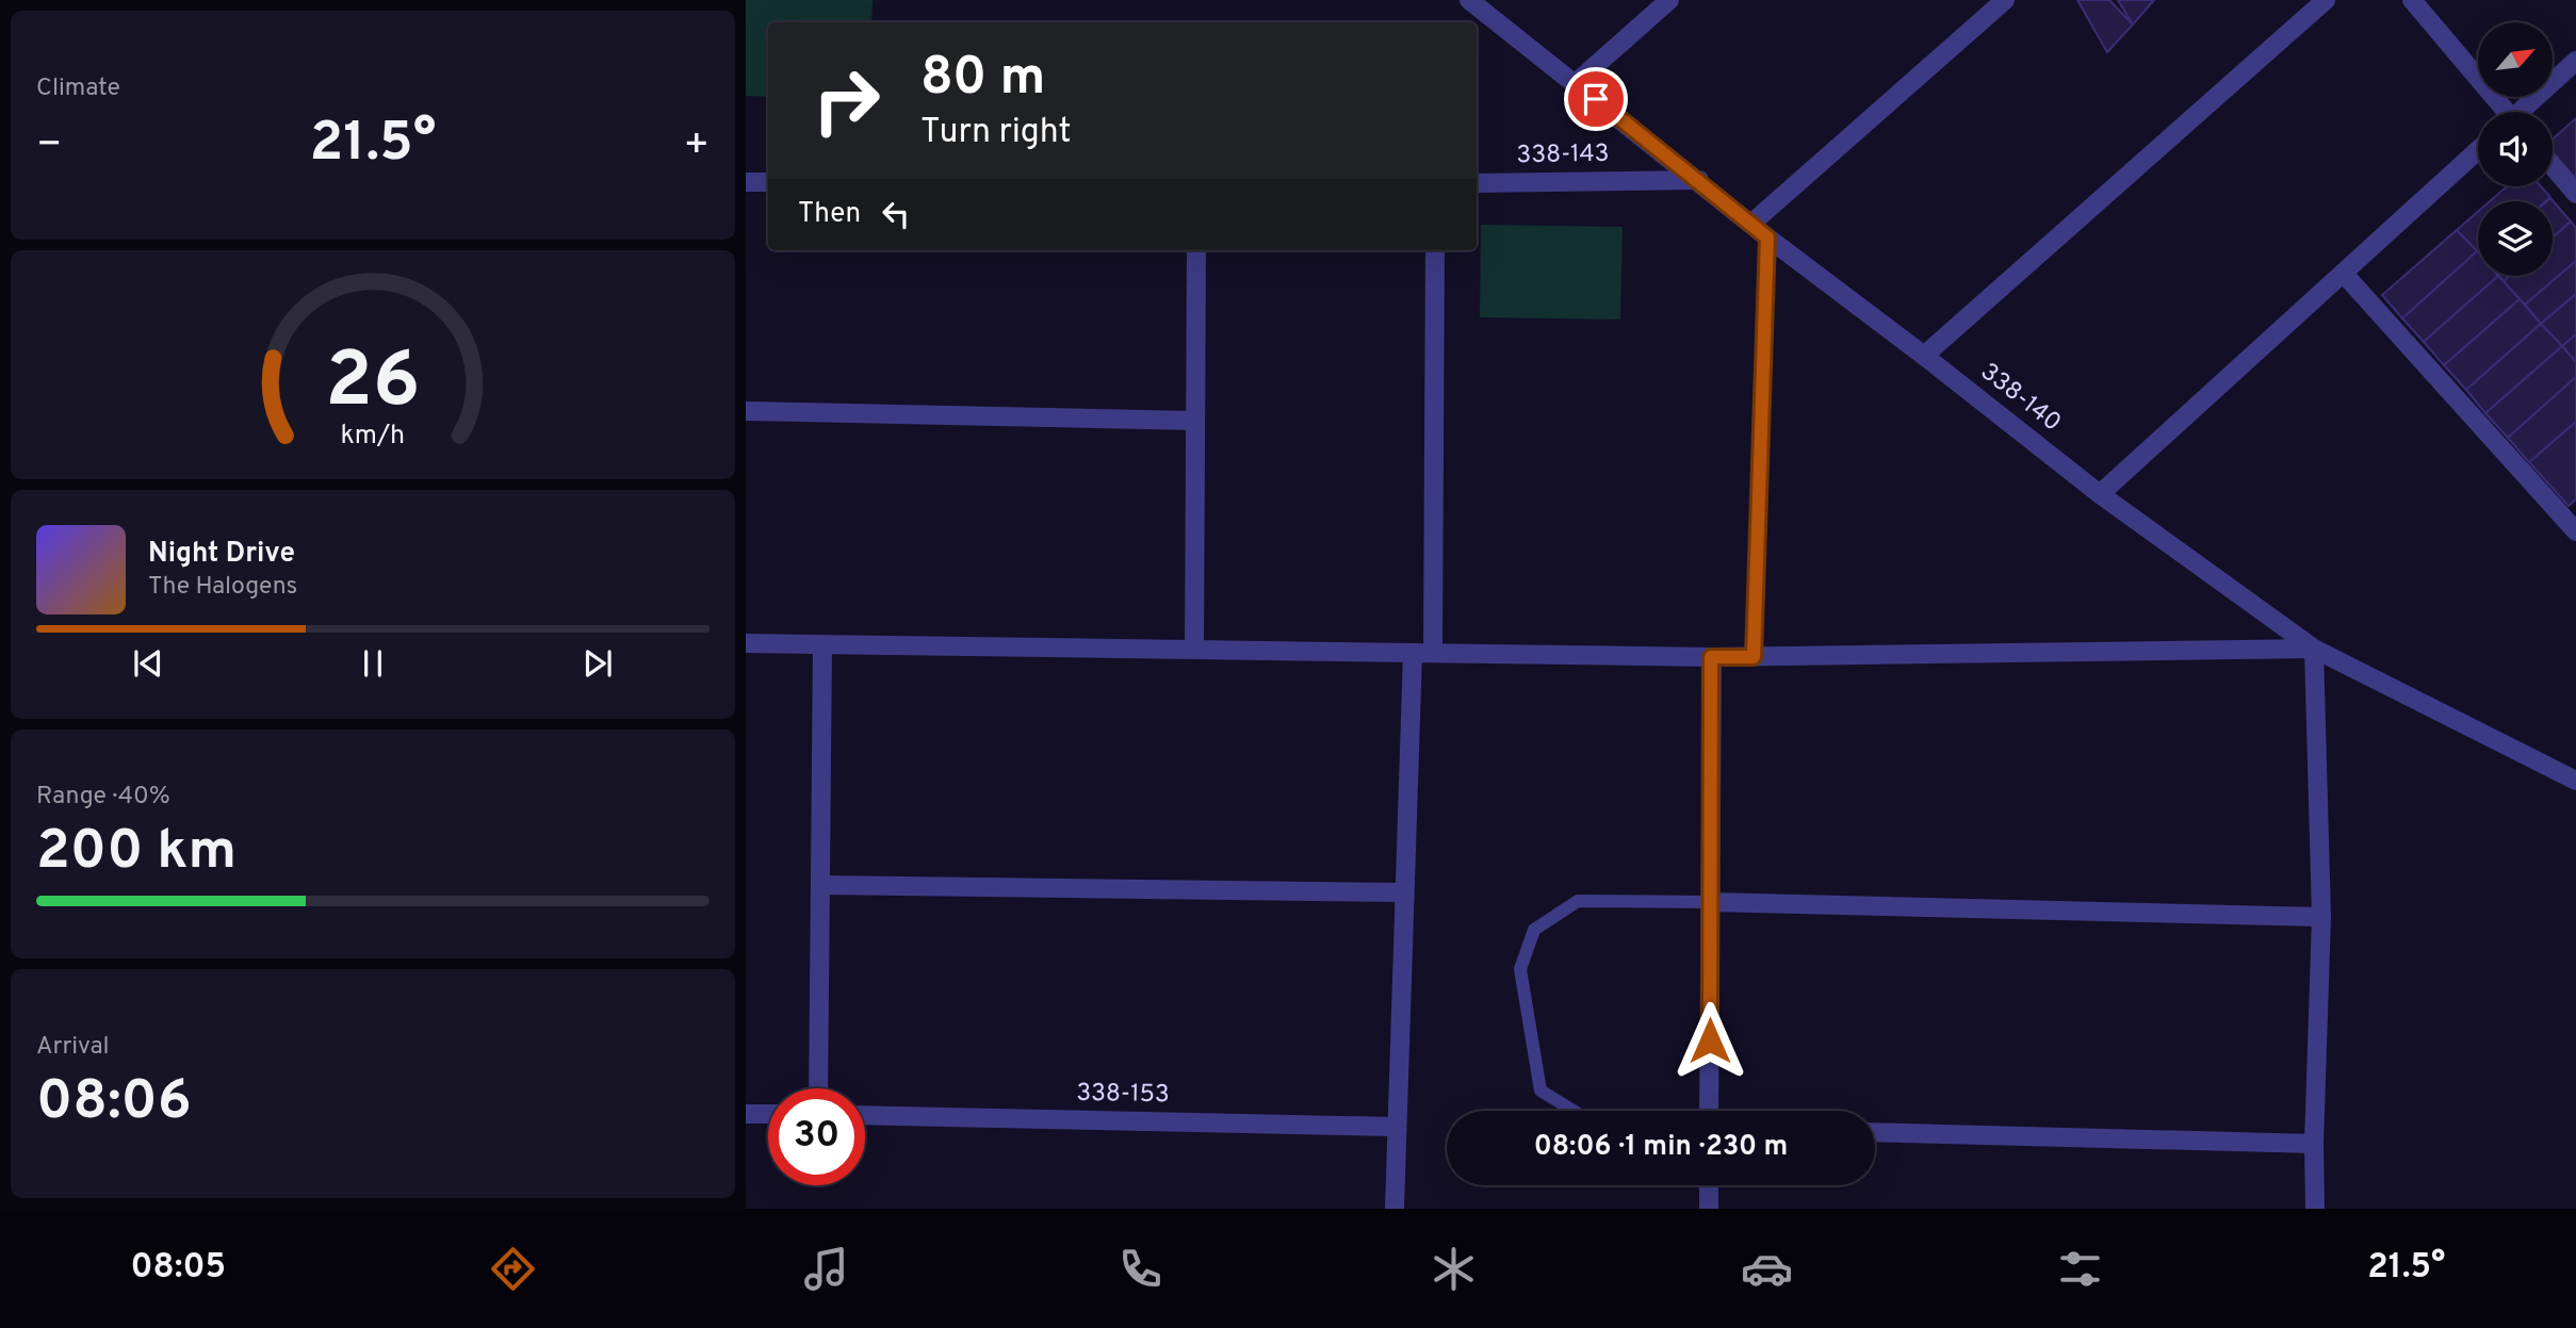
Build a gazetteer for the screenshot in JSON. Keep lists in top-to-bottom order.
{
  "streets": {
    "street": ["338-143", "338-140", "338-153"]
  },
  "crossings": [
    ["338-143", "338-140"]
  ],
  "north": "top right",
  "page": {
    "tile": [
      "Climate",
      ["Range · 40%", "200 km"],
      ["Arrival", "08:06"]
    ],
    "turn": ["80 m", "Turn right"],
    "heat": ["−", "21.5°", "+"],
    "then": "Then",
    "song": ["Night Drive", "The Halogens"],
    "limit": "30",
    "trip": "08:06 · 1 min · 230 m",
    "tabs": ["08:05", "21.5°"],
    "gauge": ["26", "km/h"]
  }
}
